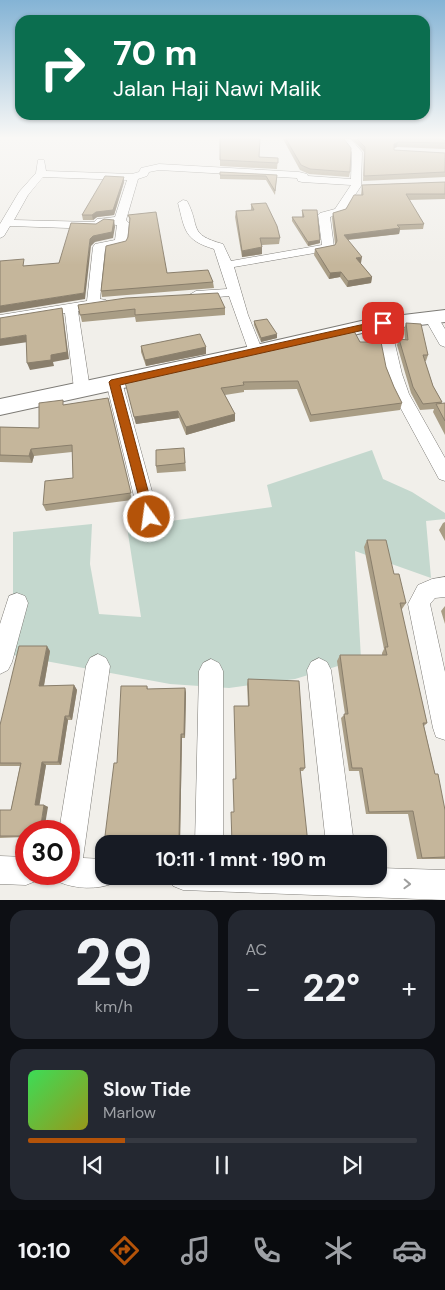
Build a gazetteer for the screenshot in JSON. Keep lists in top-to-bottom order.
{
  "page": {
    "turn": ["70 m", "Jalan Haji Nawi Malik"],
    "limit": "30",
    "trip": "10:11 · 1 mnt · 190 m",
    "tile": [
      ["29", "km/h"],
      "AC"
    ],
    "heat": ["−", "22°", "+"],
    "song": ["Slow Tide", "Marlow"],
    "tabs": "10:10"
  }
}
